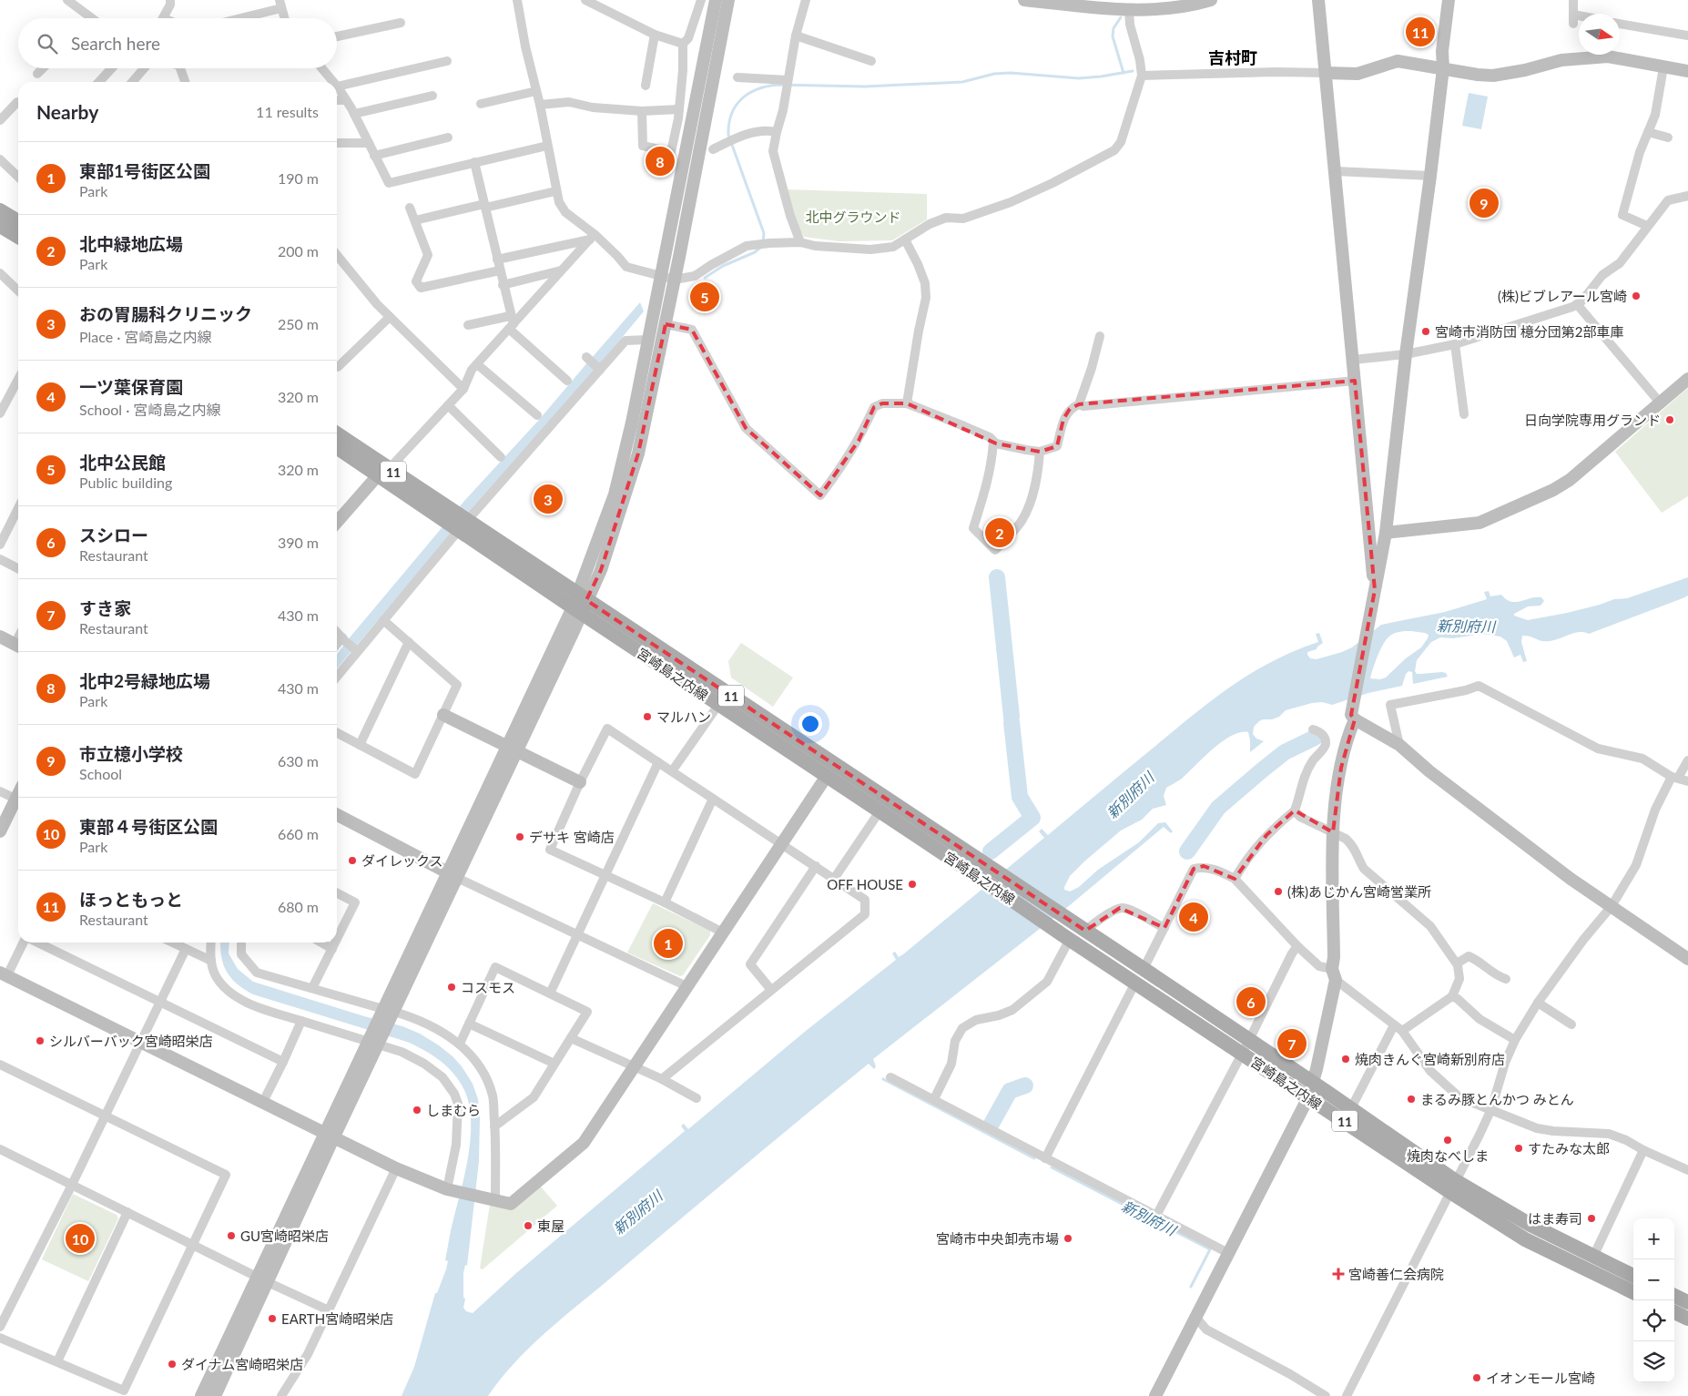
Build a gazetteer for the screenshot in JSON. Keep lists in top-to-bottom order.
{
  "streets": {
    "main road": ["11", "宮崎島之内線"]
  },
  "districts": ["吉村町"],
  "water": ["新別府川"],
  "parks": ["北中グラウンド"],
  "places": {
    "other": [
      "(株)ビブレアール宮崎",
      "宮崎市消防団 檍分団第2部車庫",
      "日向学院専用グランド",
      "マルハン",
      "デサキ 宮崎店",
      "ダイレックス",
      "OFF HOUSE",
      "(株)あじかん宮崎営業所",
      "コスモス",
      "シルバーバック宮崎昭栄店",
      "焼肉きんぐ宮崎新別府店",
      "まるみ豚とんかつ みとん",
      "しまむら",
      "焼肉なべしま",
      "すたみな太郎",
      "はま寿司",
      "東屋",
      "GU宮崎昭栄店",
      "宮崎市中央卸売市場",
      "EARTH宮崎昭栄店",
      "ダイナム宮崎昭栄店",
      "イオンモール宮崎"
    ],
    "health": ["宮崎善仁会病院"]
  },
  "north": "right",
  "page": {
    "pins": [
      "11",
      "8",
      "9",
      "5",
      "3",
      "2",
      "4",
      "1",
      "6",
      "7",
      "10"
    ],
    "search": "Search here",
    "heading": ["Nearby", "11 results"],
    "list": [
      {
        "mark": "1",
        "name": "東部1号街区公園",
        "note": "Park",
        "value": "190 m"
      },
      {
        "mark": "2",
        "name": "北中緑地広場",
        "note": "Park",
        "value": "200 m"
      },
      {
        "mark": "3",
        "name": "おの胃腸科クリニック",
        "note": "Place · 宮崎島之内線",
        "value": "250 m"
      },
      {
        "mark": "4",
        "name": "一ツ葉保育園",
        "note": "School · 宮崎島之内線",
        "value": "320 m"
      },
      {
        "mark": "5",
        "name": "北中公民館",
        "note": "Public building",
        "value": "320 m"
      },
      {
        "mark": "6",
        "name": "スシロー",
        "note": "Restaurant",
        "value": "390 m"
      },
      {
        "mark": "7",
        "name": "すき家",
        "note": "Restaurant",
        "value": "430 m"
      },
      {
        "mark": "8",
        "name": "北中2号緑地広場",
        "note": "Park",
        "value": "430 m"
      },
      {
        "mark": "9",
        "name": "市立檍小学校",
        "note": "School",
        "value": "630 m"
      },
      {
        "mark": "10",
        "name": "東部４号街区公園",
        "note": "Park",
        "value": "660 m"
      },
      {
        "mark": "11",
        "name": "ほっともっと",
        "note": "Restaurant",
        "value": "680 m"
      }
    ],
    "map_buttons": ["+", "−"]
  }
}
